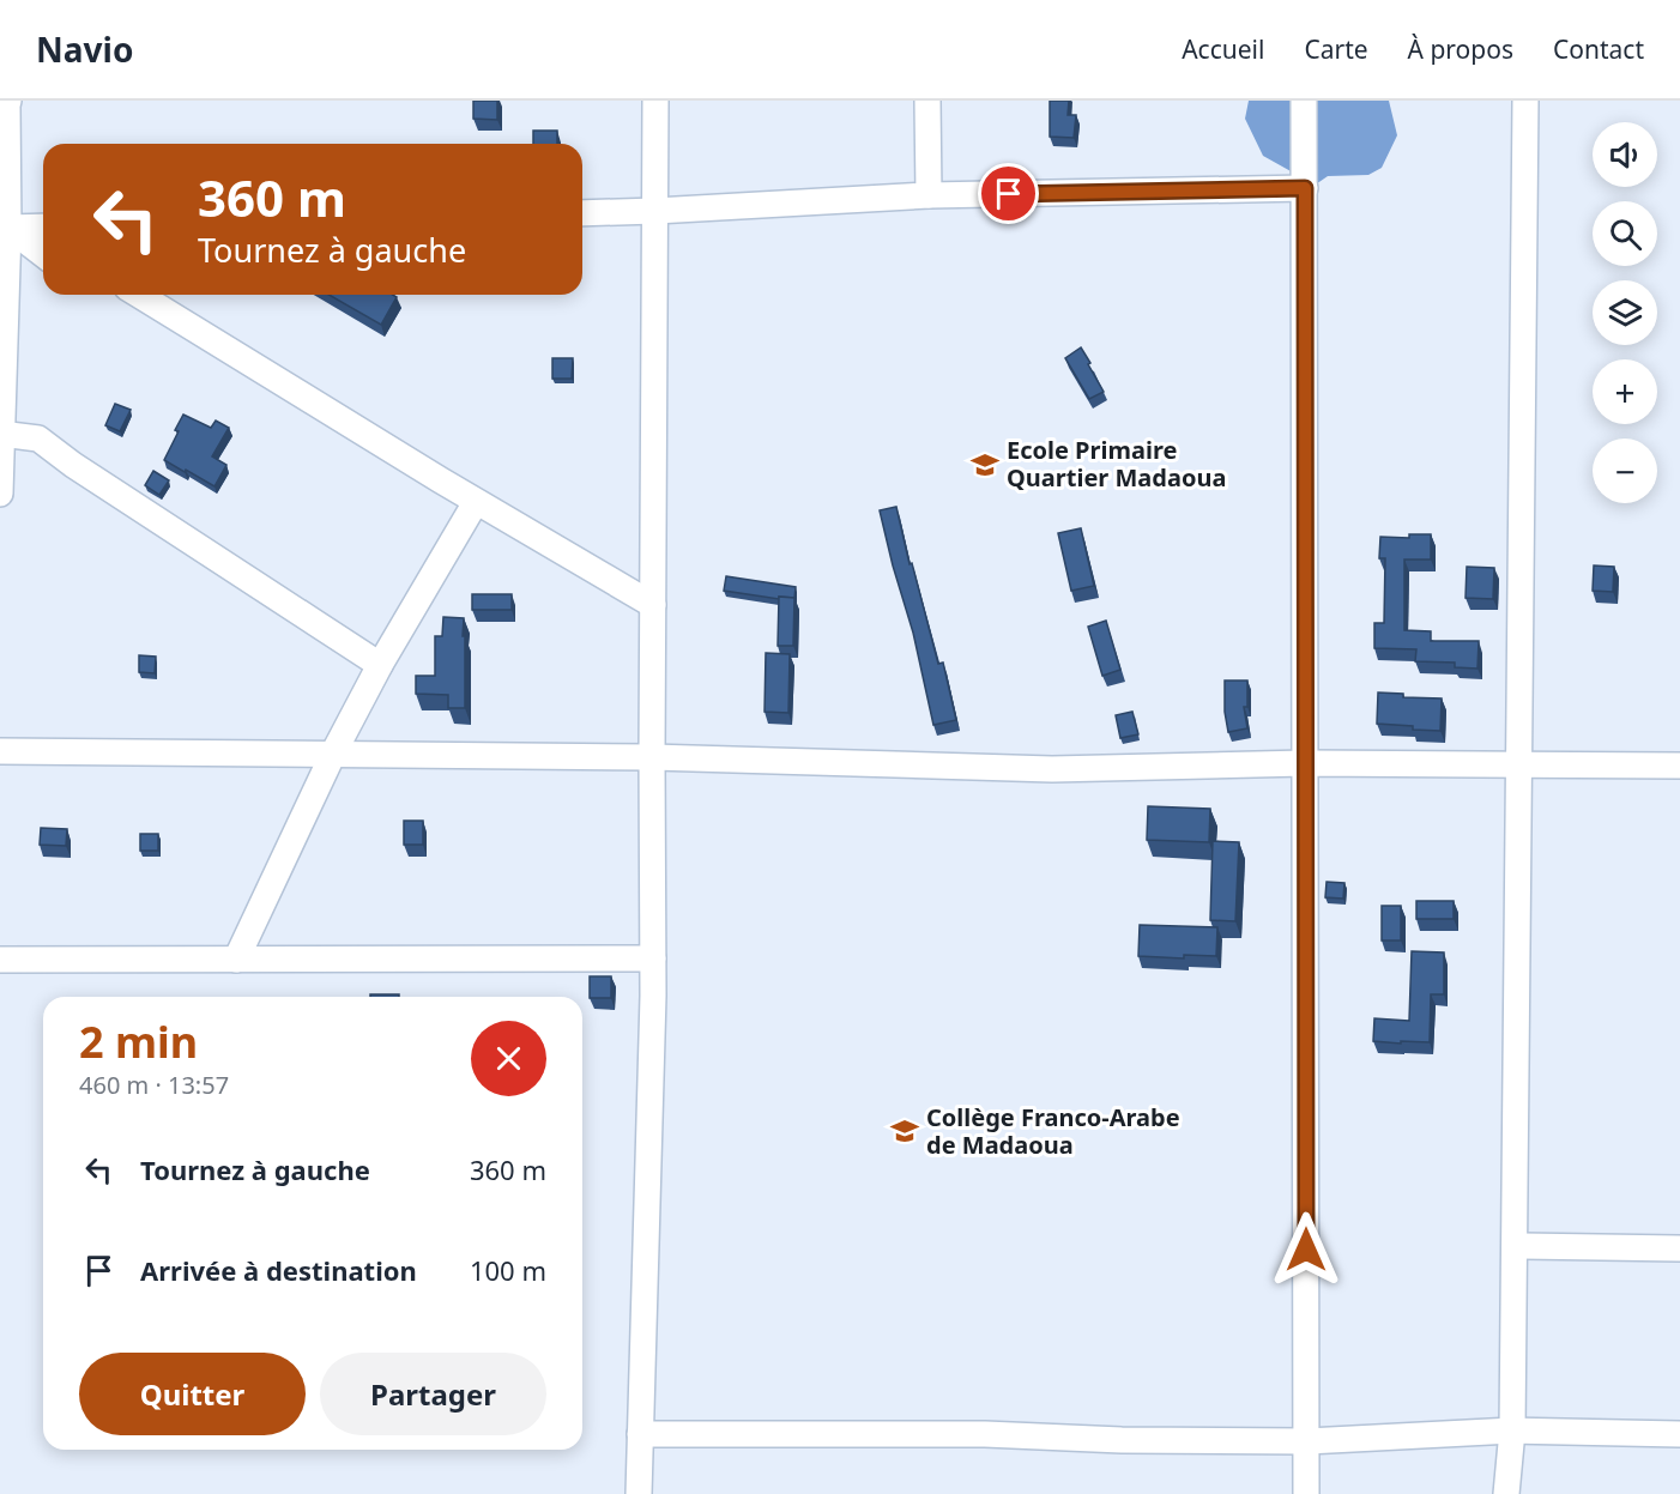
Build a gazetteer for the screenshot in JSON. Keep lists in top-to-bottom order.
{
  "places": {
    "school or university": ["Ecole Primaire Quartier Madaoua", "Collège Franco-Arabe de Madaoua"]
  },
  "page": {
    "header": "Navio",
    "nav": [
      "Accueil",
      "Carte",
      "À propos",
      "Contact"
    ],
    "map_buttons": ["+", "−"],
    "turn": ["360 m", "Tournez à gauche"],
    "heading": ["2 min", "460 m · 13:57"],
    "list": [
      {
        "name": "Tournez à gauche",
        "value": "360 m"
      },
      {
        "name": "Arrivée à destination",
        "value": "100 m"
      }
    ],
    "buttons": ["Quitter", "Partager"]
  }
}
